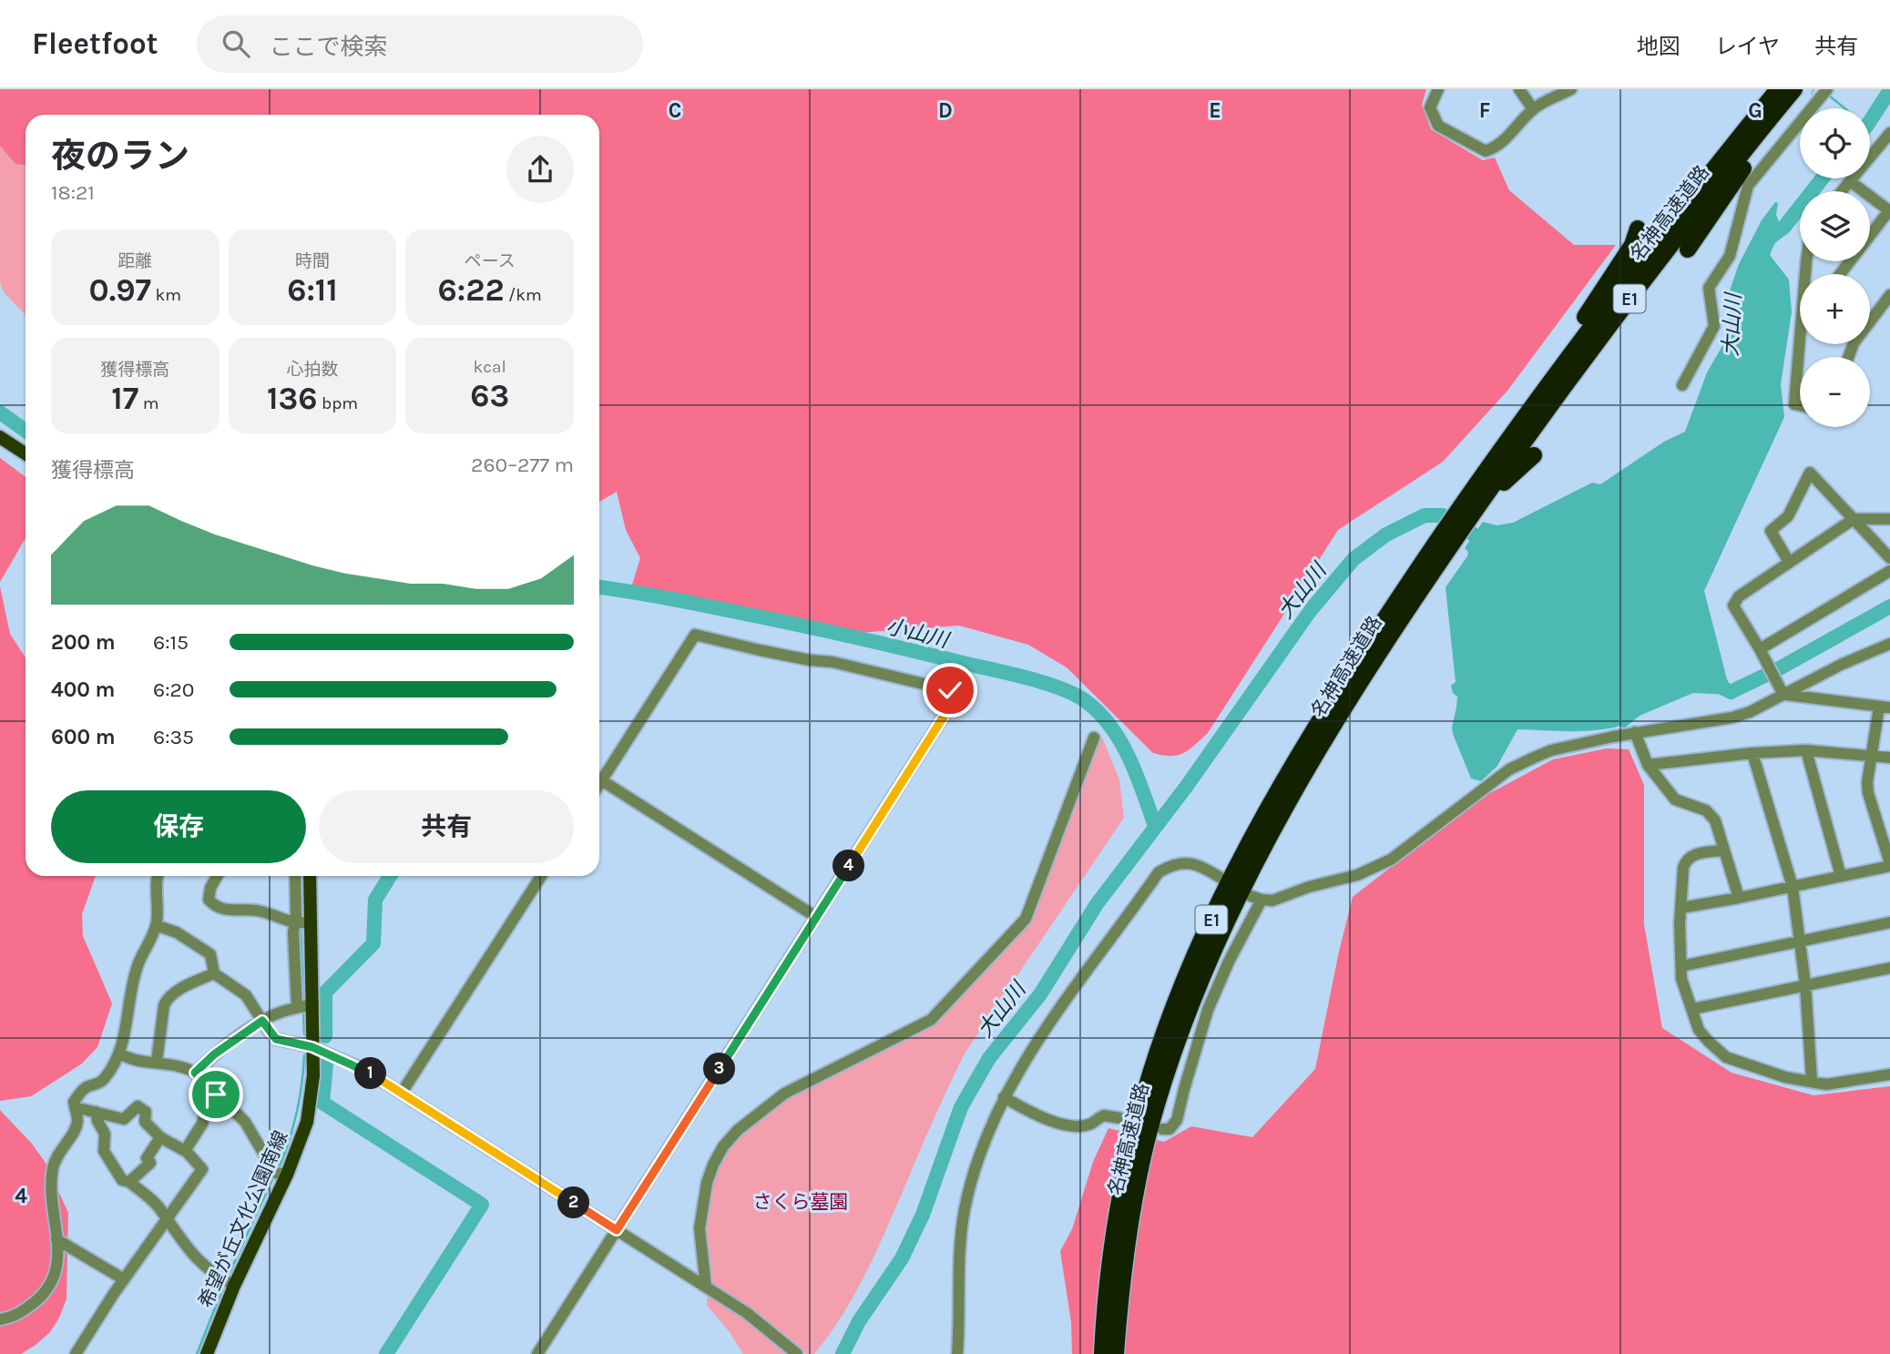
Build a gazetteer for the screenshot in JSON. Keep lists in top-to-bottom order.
{
  "streets": {
    "highway": ["名神高速道路", "E1"],
    "main road": ["希望が丘文化公園南線"]
  },
  "water": ["大山川", "小山川"],
  "parks": ["さくら墓園"],
  "page": {
    "header": "Fleetfoot",
    "search": "ここで検索",
    "nav": ["地図", "レイヤ", "共有"],
    "map_buttons": ["+", "−"],
    "heading": ["夜のラン", "18:21"],
    "stats": [
      ["距離", "0.97 km"],
      ["時間", "6:11"],
      ["ペース", "6:22 /km"],
      ["獲得標高", "17 m"],
      ["心拍数", "136 bpm"],
      ["kcal", "63"]
    ],
    "chart": ["獲得標高", "260–277 m"],
    "list": [
      {
        "name": "200 m",
        "note": "6:15"
      },
      {
        "name": "400 m",
        "note": "6:20"
      },
      {
        "name": "600 m",
        "note": "6:35"
      }
    ],
    "buttons": ["保存", "共有"],
    "pins": [
      "4",
      "3",
      "1",
      "2"
    ]
  },
  "grid": {
    "columns": [
      "C",
      "D",
      "E",
      "F",
      "G"
    ],
    "rows": ["4"]
  }
}
